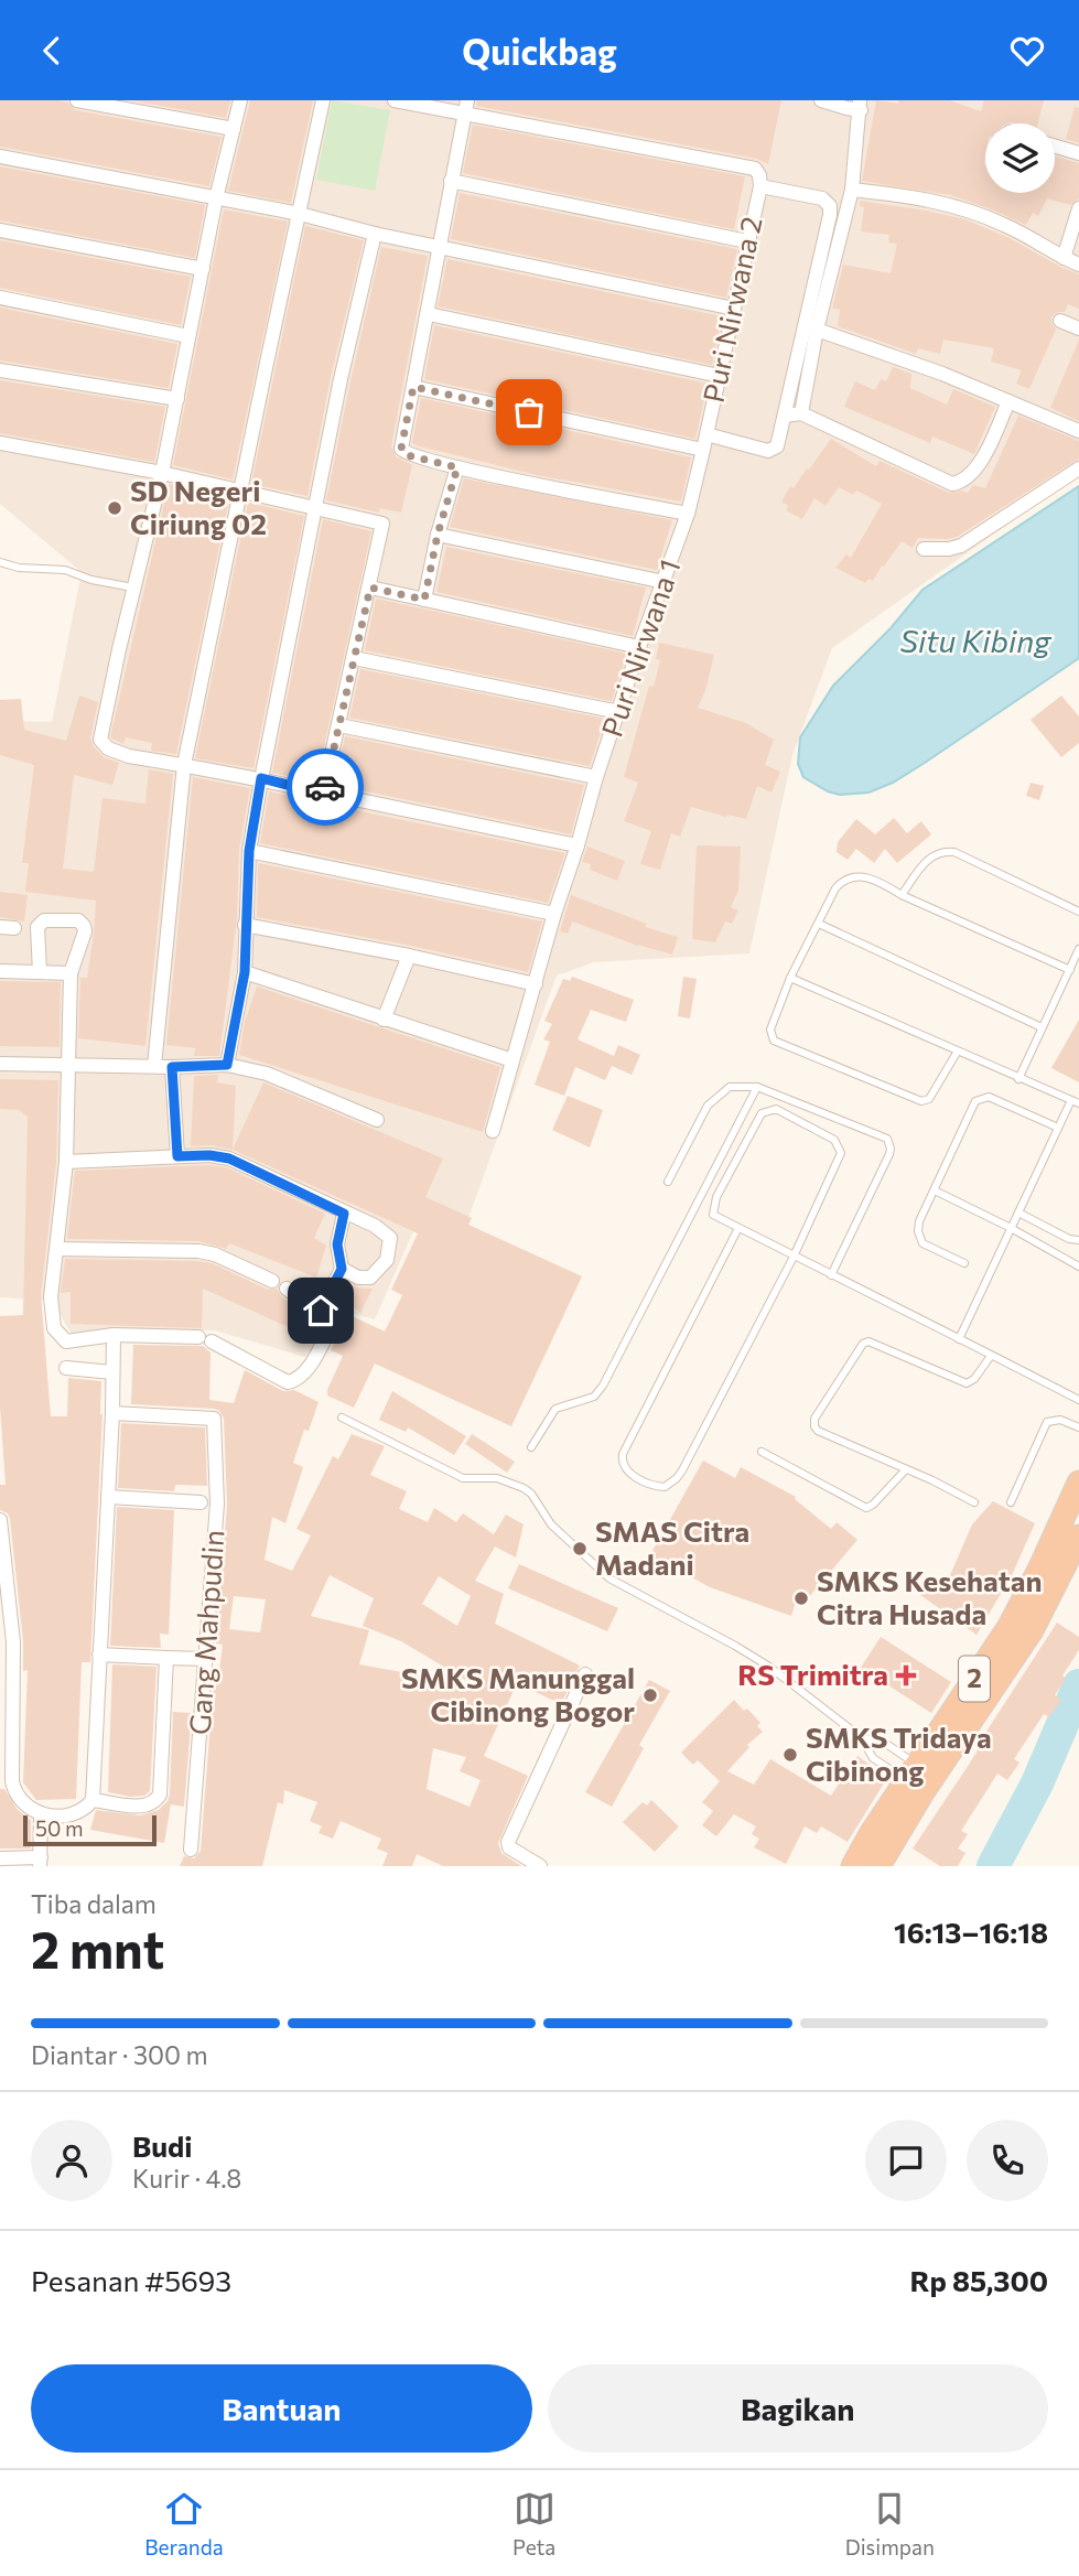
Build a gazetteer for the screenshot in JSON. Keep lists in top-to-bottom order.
{
  "streets": {
    "highway": ["2"],
    "street": ["Puri Nirwana 2", "Puri Nirwana 1", "Gang Mahpudin"]
  },
  "crossings": [
    ["Puri Nirwana 2", "Puri Nirwana 1"]
  ],
  "water": ["Situ Kibing"],
  "places": {
    "other": [
      "SD Negeri Ciriung 02",
      "SMAS Citra Madani",
      "SMKS Kesehatan Citra Husada",
      "SMKS Manunggal Cibinong Bogor",
      "SMKS Tridaya Cibinong"
    ],
    "health": ["RS Trimitra"]
  },
  "scale_bar": "50 m",
  "page": {
    "header": "Quickbag",
    "scale": "50 m",
    "heading": ["2 mnt", "Tiba dalam", "16:13–16:18"],
    "panel": [
      "Budi",
      "Kurir · 4.8",
      "Pesanan #5693",
      "Rp 85,300"
    ],
    "bar": "Diantar · 300 m",
    "buttons": ["Bantuan", "Bagikan"],
    "tabs": ["Beranda", "Peta", "Disimpan"]
  }
}
